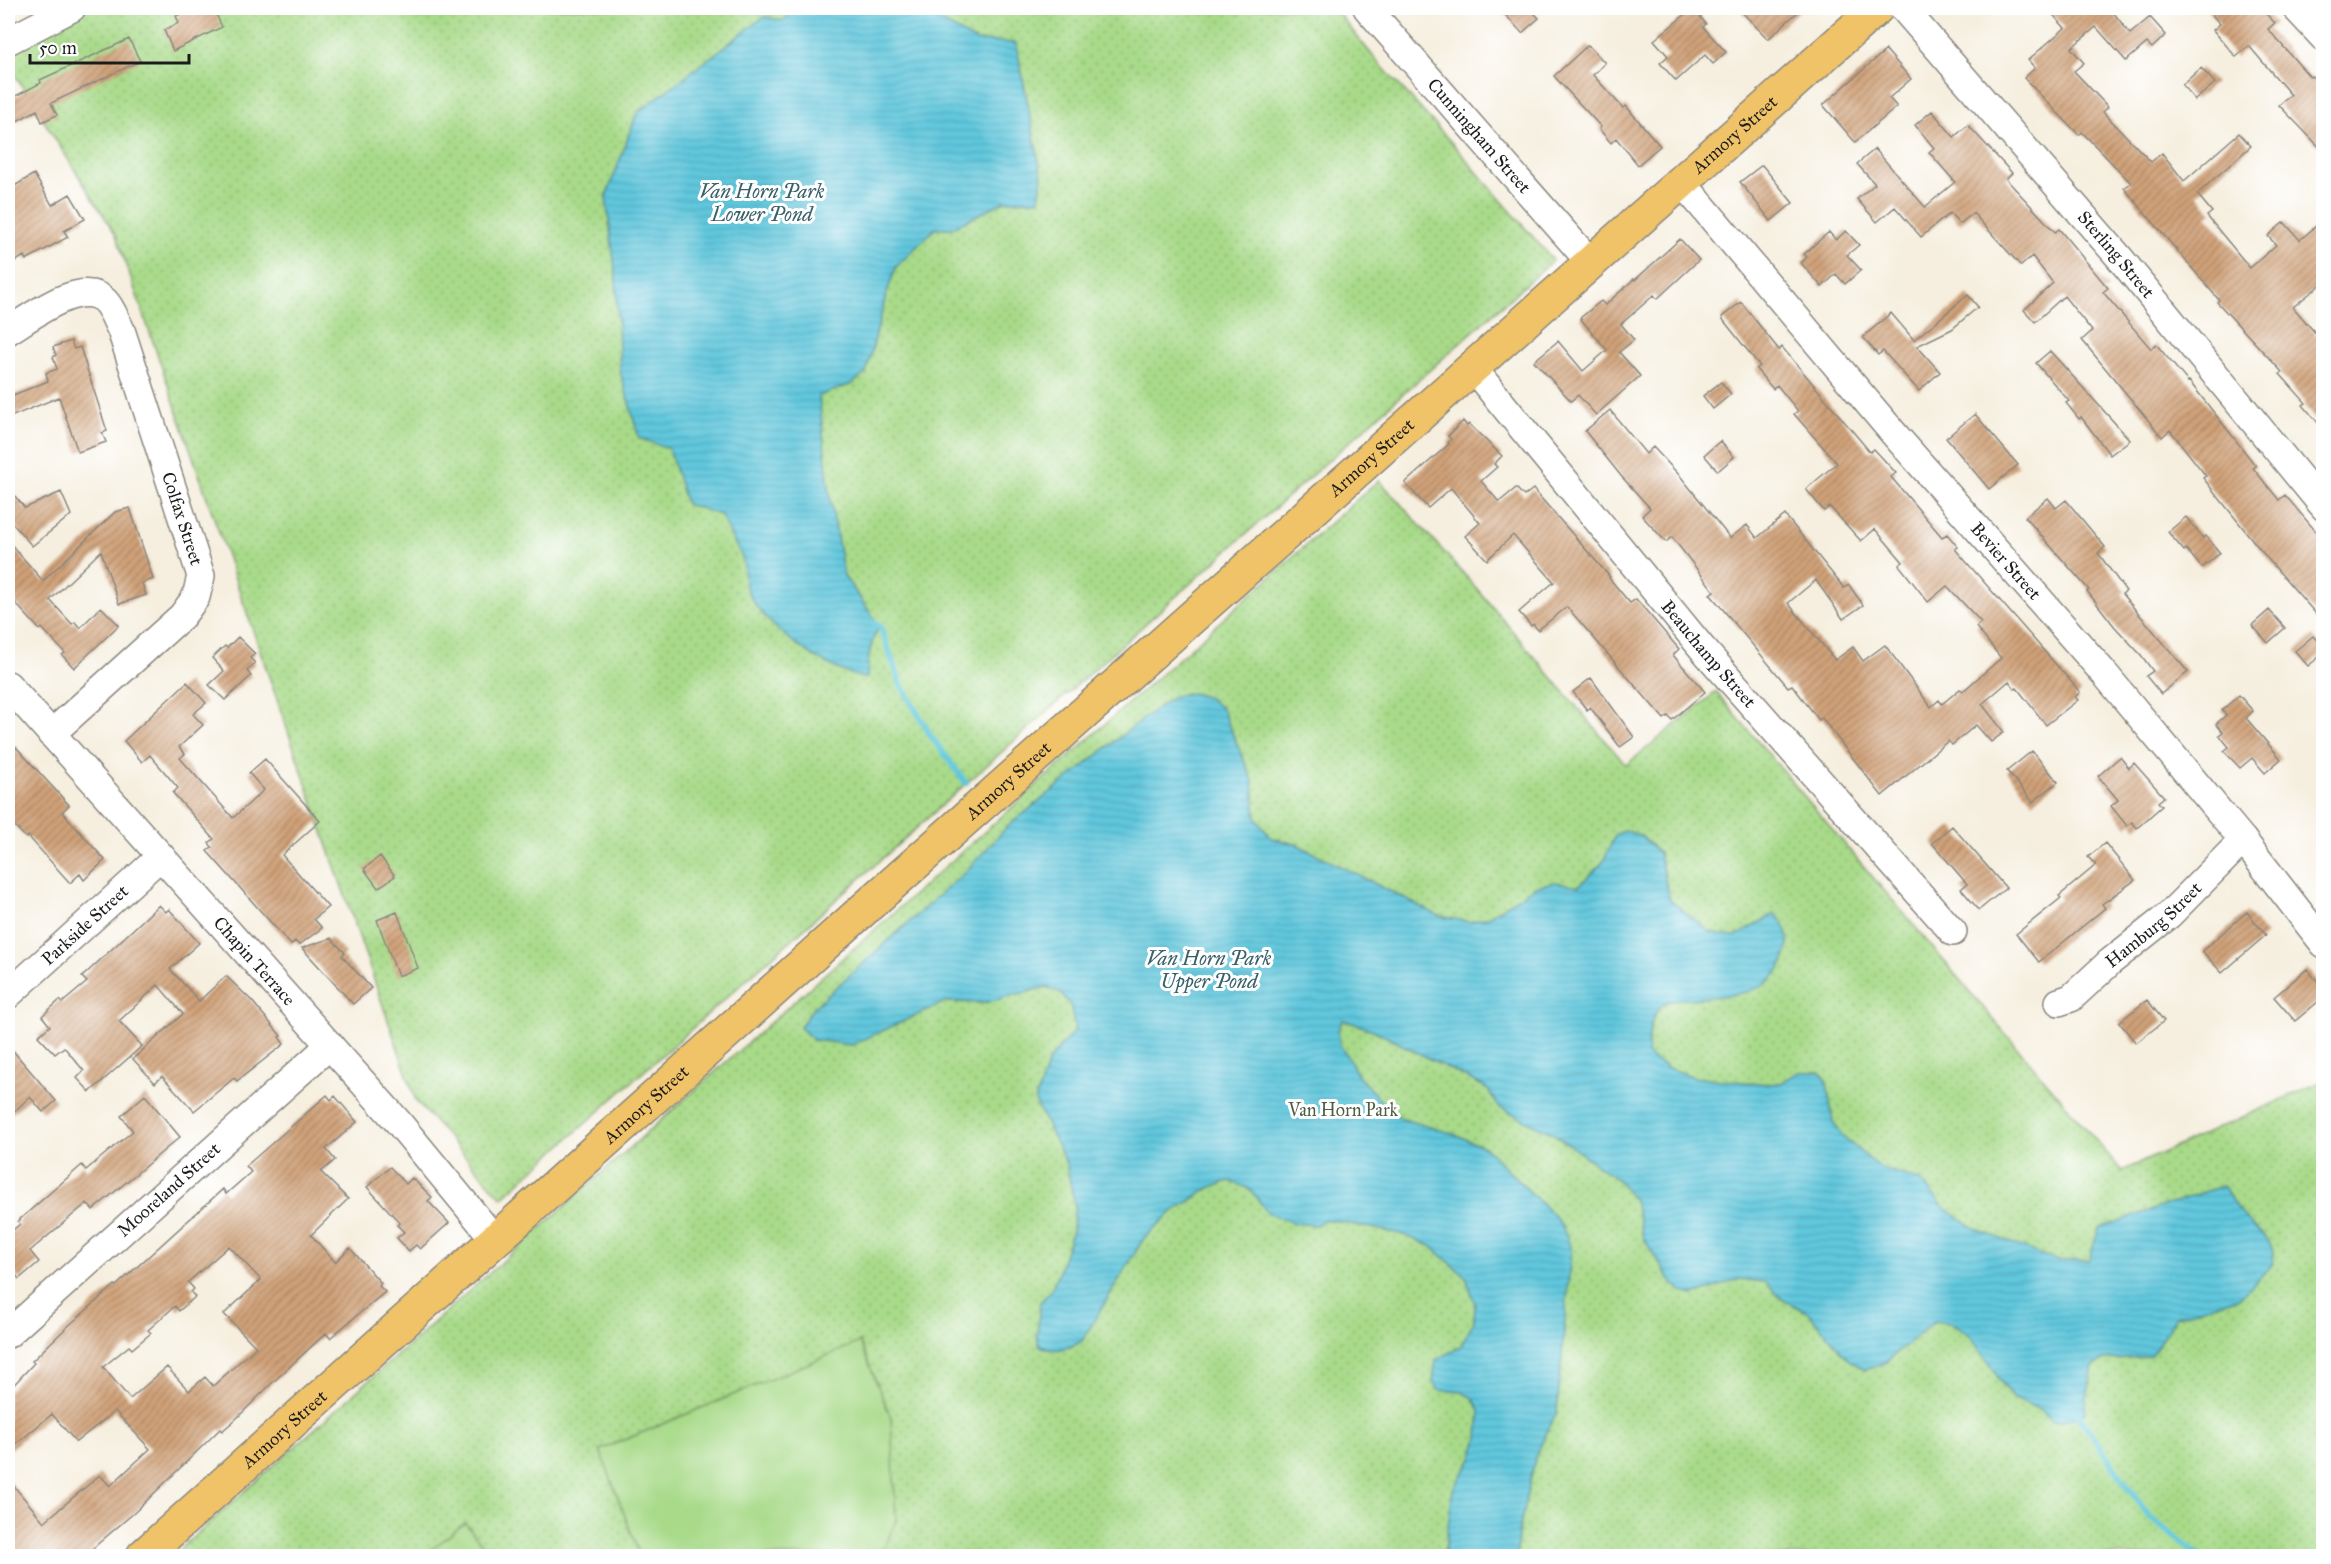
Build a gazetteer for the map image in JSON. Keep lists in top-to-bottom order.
{
  "streets": {
    "main road": ["Armory Street"],
    "street": [
      "Cunningham Street",
      "Sterling Street",
      "Colfax Street",
      "Bevier Street",
      "Beauchamp Street",
      "Hamburg Street",
      "Parkside Street",
      "Chapin Terrace",
      "Mooreland Street"
    ]
  },
  "crossings": [
    ["Armory Street", "Cunningham Street"],
    ["Armory Street", "Bevier Street"],
    ["Armory Street", "Beauchamp Street"],
    ["Armory Street", "Chapin Terrace"],
    ["Colfax Street", "Chapin Terrace"],
    ["Bevier Street", "Hamburg Street"],
    ["Parkside Street", "Chapin Terrace"],
    ["Chapin Terrace", "Mooreland Street"]
  ],
  "water": ["Van Horn Park Lower Pond", "Van Horn Park Upper Pond"],
  "parks": ["Van Horn Park"],
  "scale_bar": "50 m"
}
